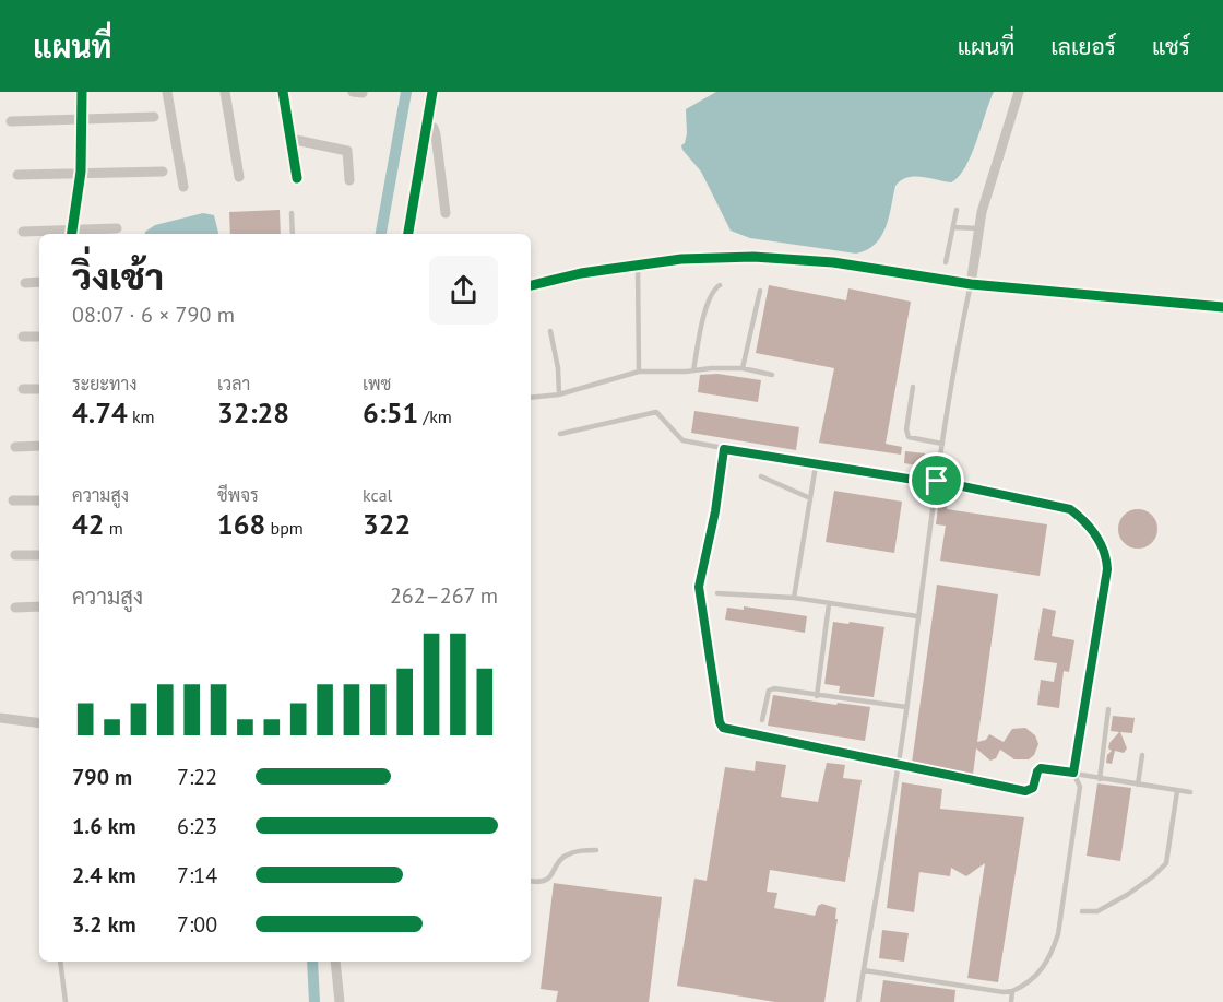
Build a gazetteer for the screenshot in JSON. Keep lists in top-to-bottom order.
{
  "page": {
    "header": "แผนที่",
    "nav": ["แผนที่", "เลเยอร์", "แชร์"],
    "heading": ["วิ่งเช้า", "08:07 · 6 × 790 m"],
    "stats": [
      ["ระยะทาง", "4.74 km"],
      ["เวลา", "32:28"],
      ["เพซ", "6:51 /km"],
      ["ความสูง", "42 m"],
      ["ชีพจร", "168 bpm"],
      ["kcal", "322"]
    ],
    "chart": ["ความสูง", "262–267 m"],
    "list": [
      {
        "name": "790 m",
        "note": "7:22"
      },
      {
        "name": "1.6 km",
        "note": "6:23"
      },
      {
        "name": "2.4 km",
        "note": "7:14"
      },
      {
        "name": "3.2 km",
        "note": "7:00"
      }
    ]
  }
}
